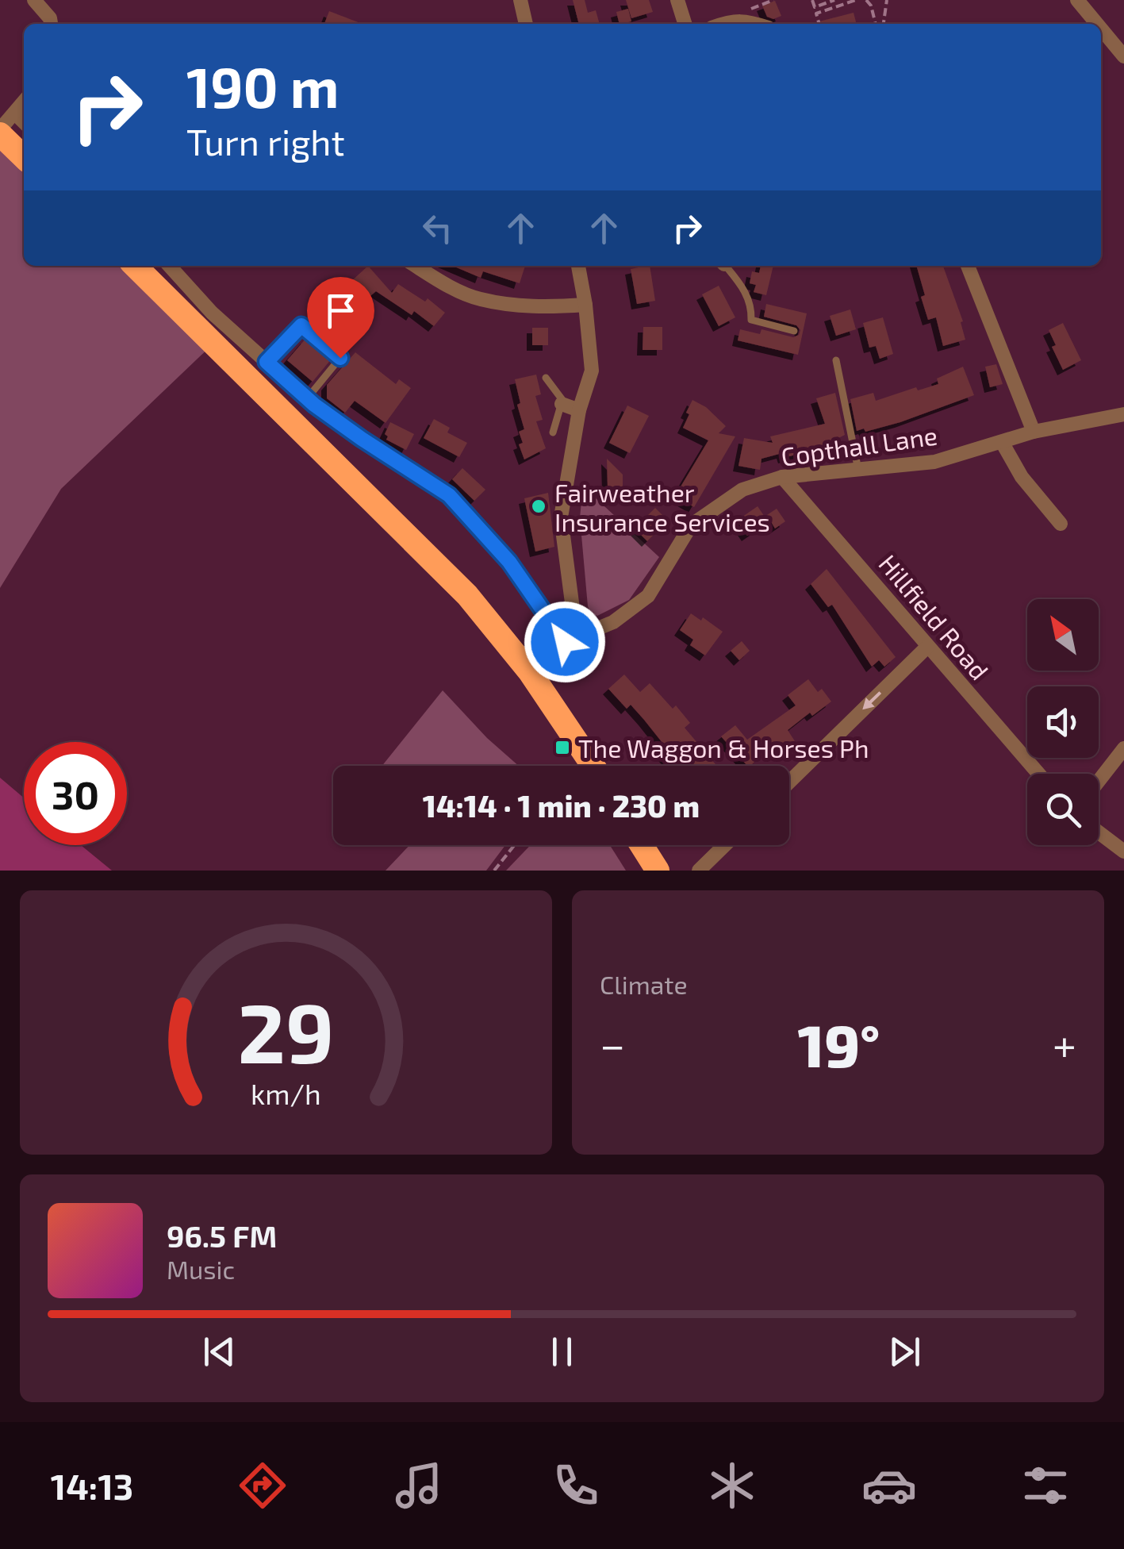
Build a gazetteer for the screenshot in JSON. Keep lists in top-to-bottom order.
{
  "streets": {
    "street": ["Copthall Lane", "Hillfield Road"]
  },
  "crossings": [
    ["Copthall Lane", "Hillfield Road"]
  ],
  "places": {
    "other": ["Fairweather Insurance Services"],
    "transit": ["The Waggon & Horses Ph"]
  },
  "north": "top left",
  "page": {
    "turn": ["190 m", "Turn right"],
    "limit": "30",
    "trip": "14:14 · 1 min · 230 m",
    "tile": "Climate",
    "heat": ["−", "19°", "+"],
    "song": ["96.5 FM", "Music"],
    "tabs": "14:13",
    "gauge": ["29", "km/h"]
  }
}
